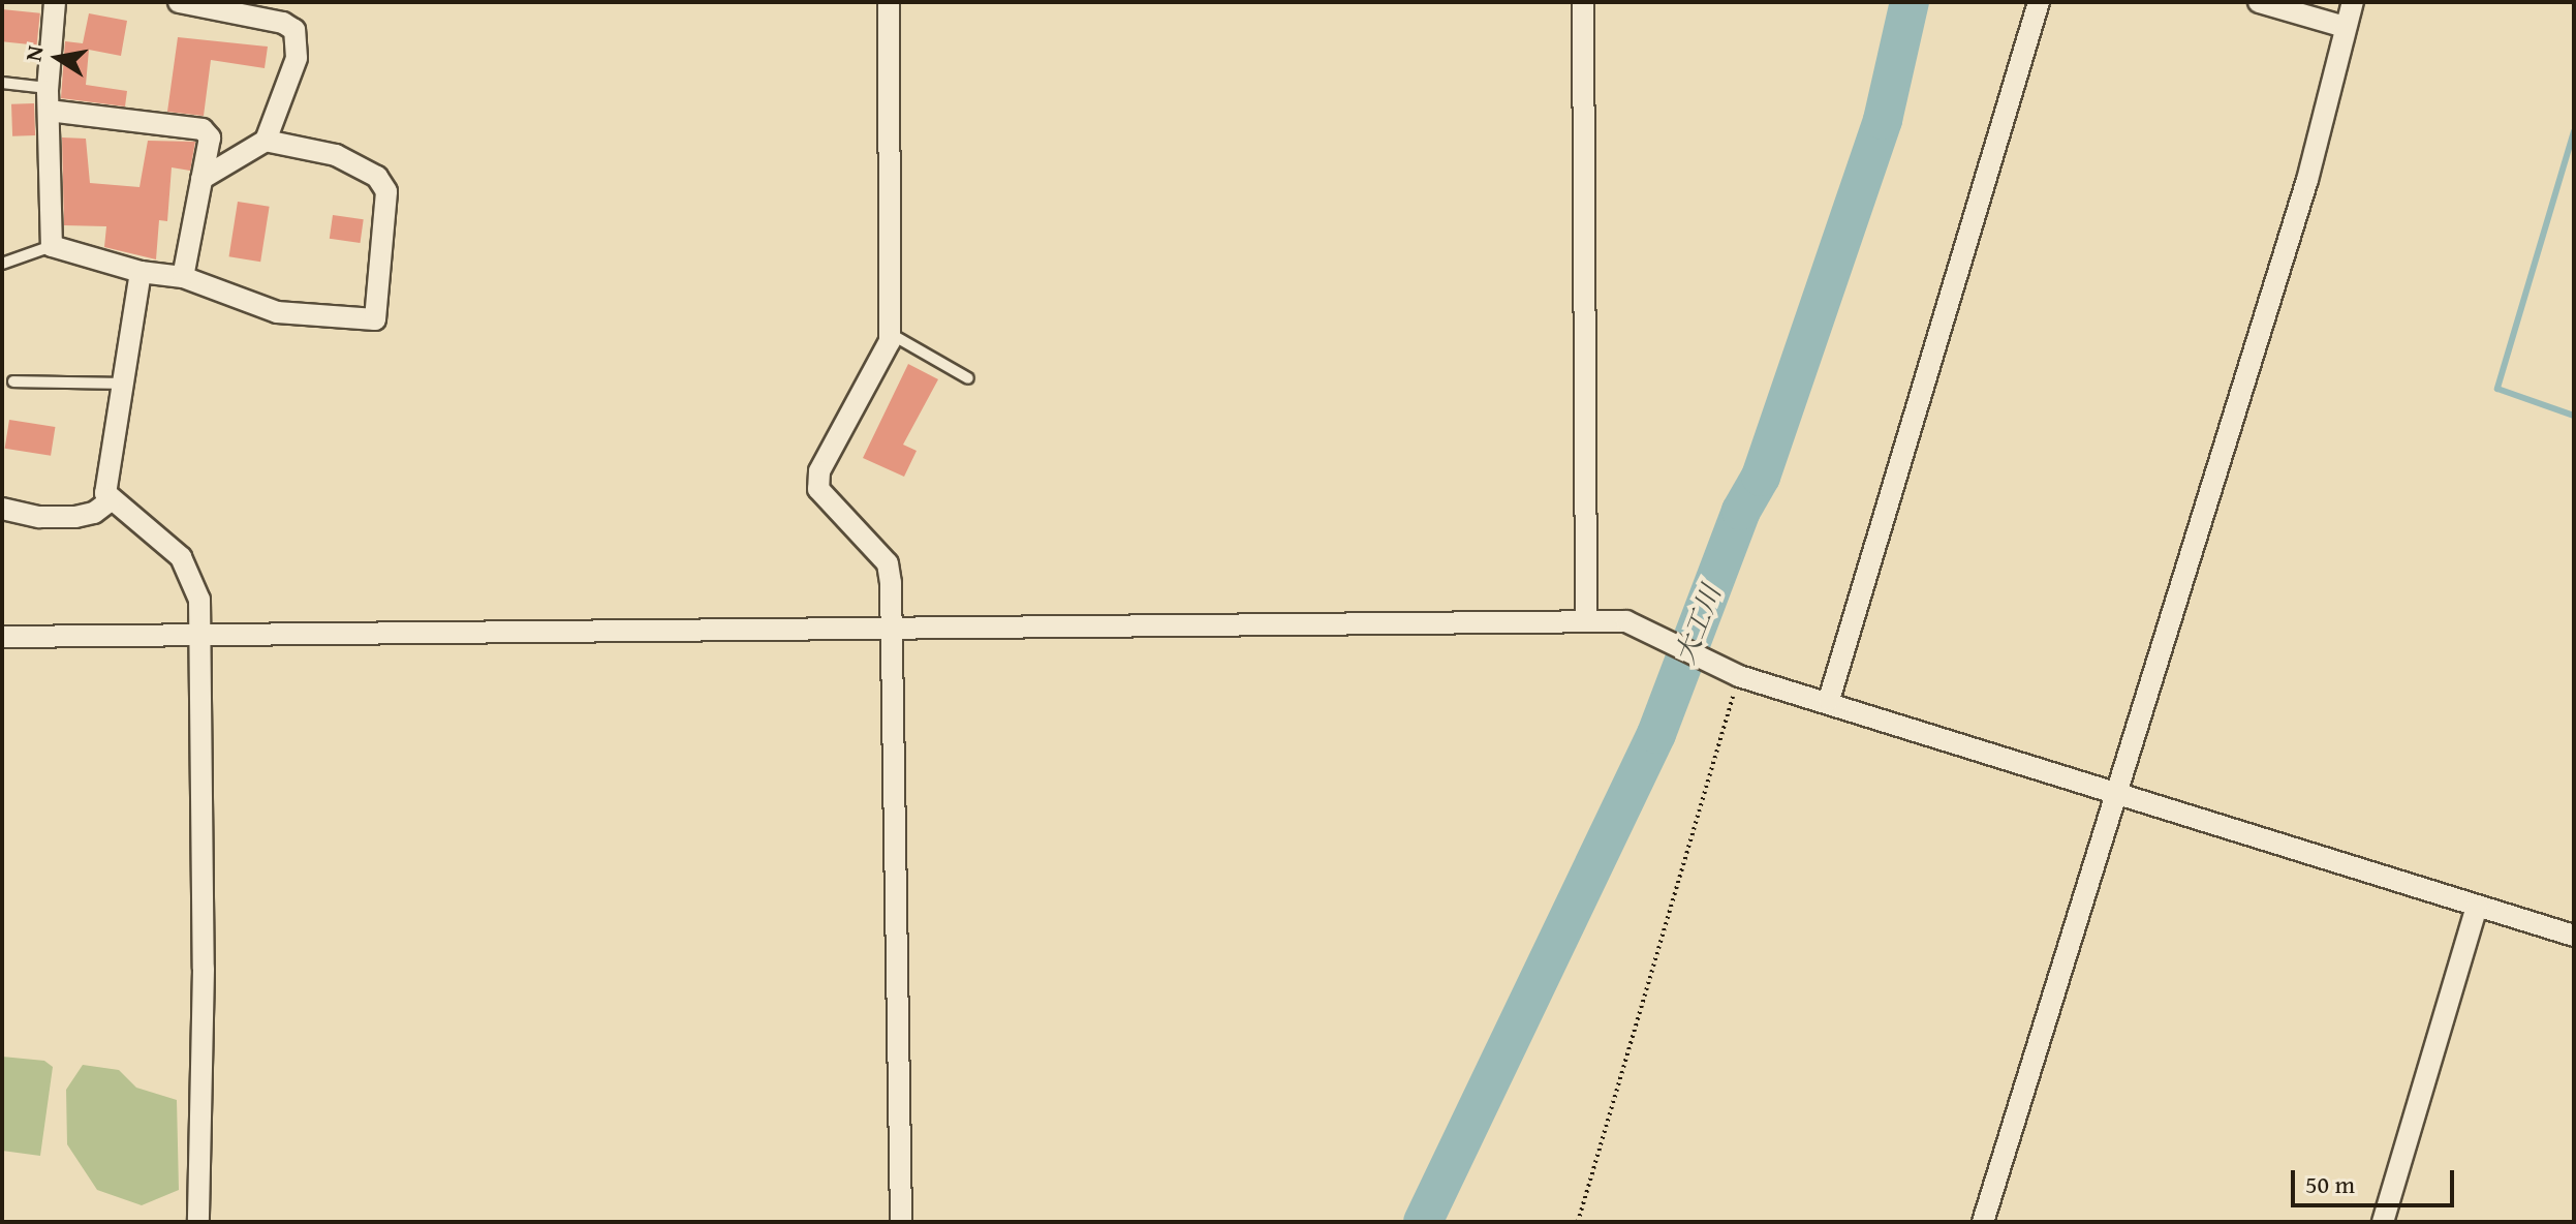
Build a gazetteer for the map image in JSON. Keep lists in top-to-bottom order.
{
  "water": ["大工川"],
  "scale_bar": "50 m",
  "north": "left"
}
